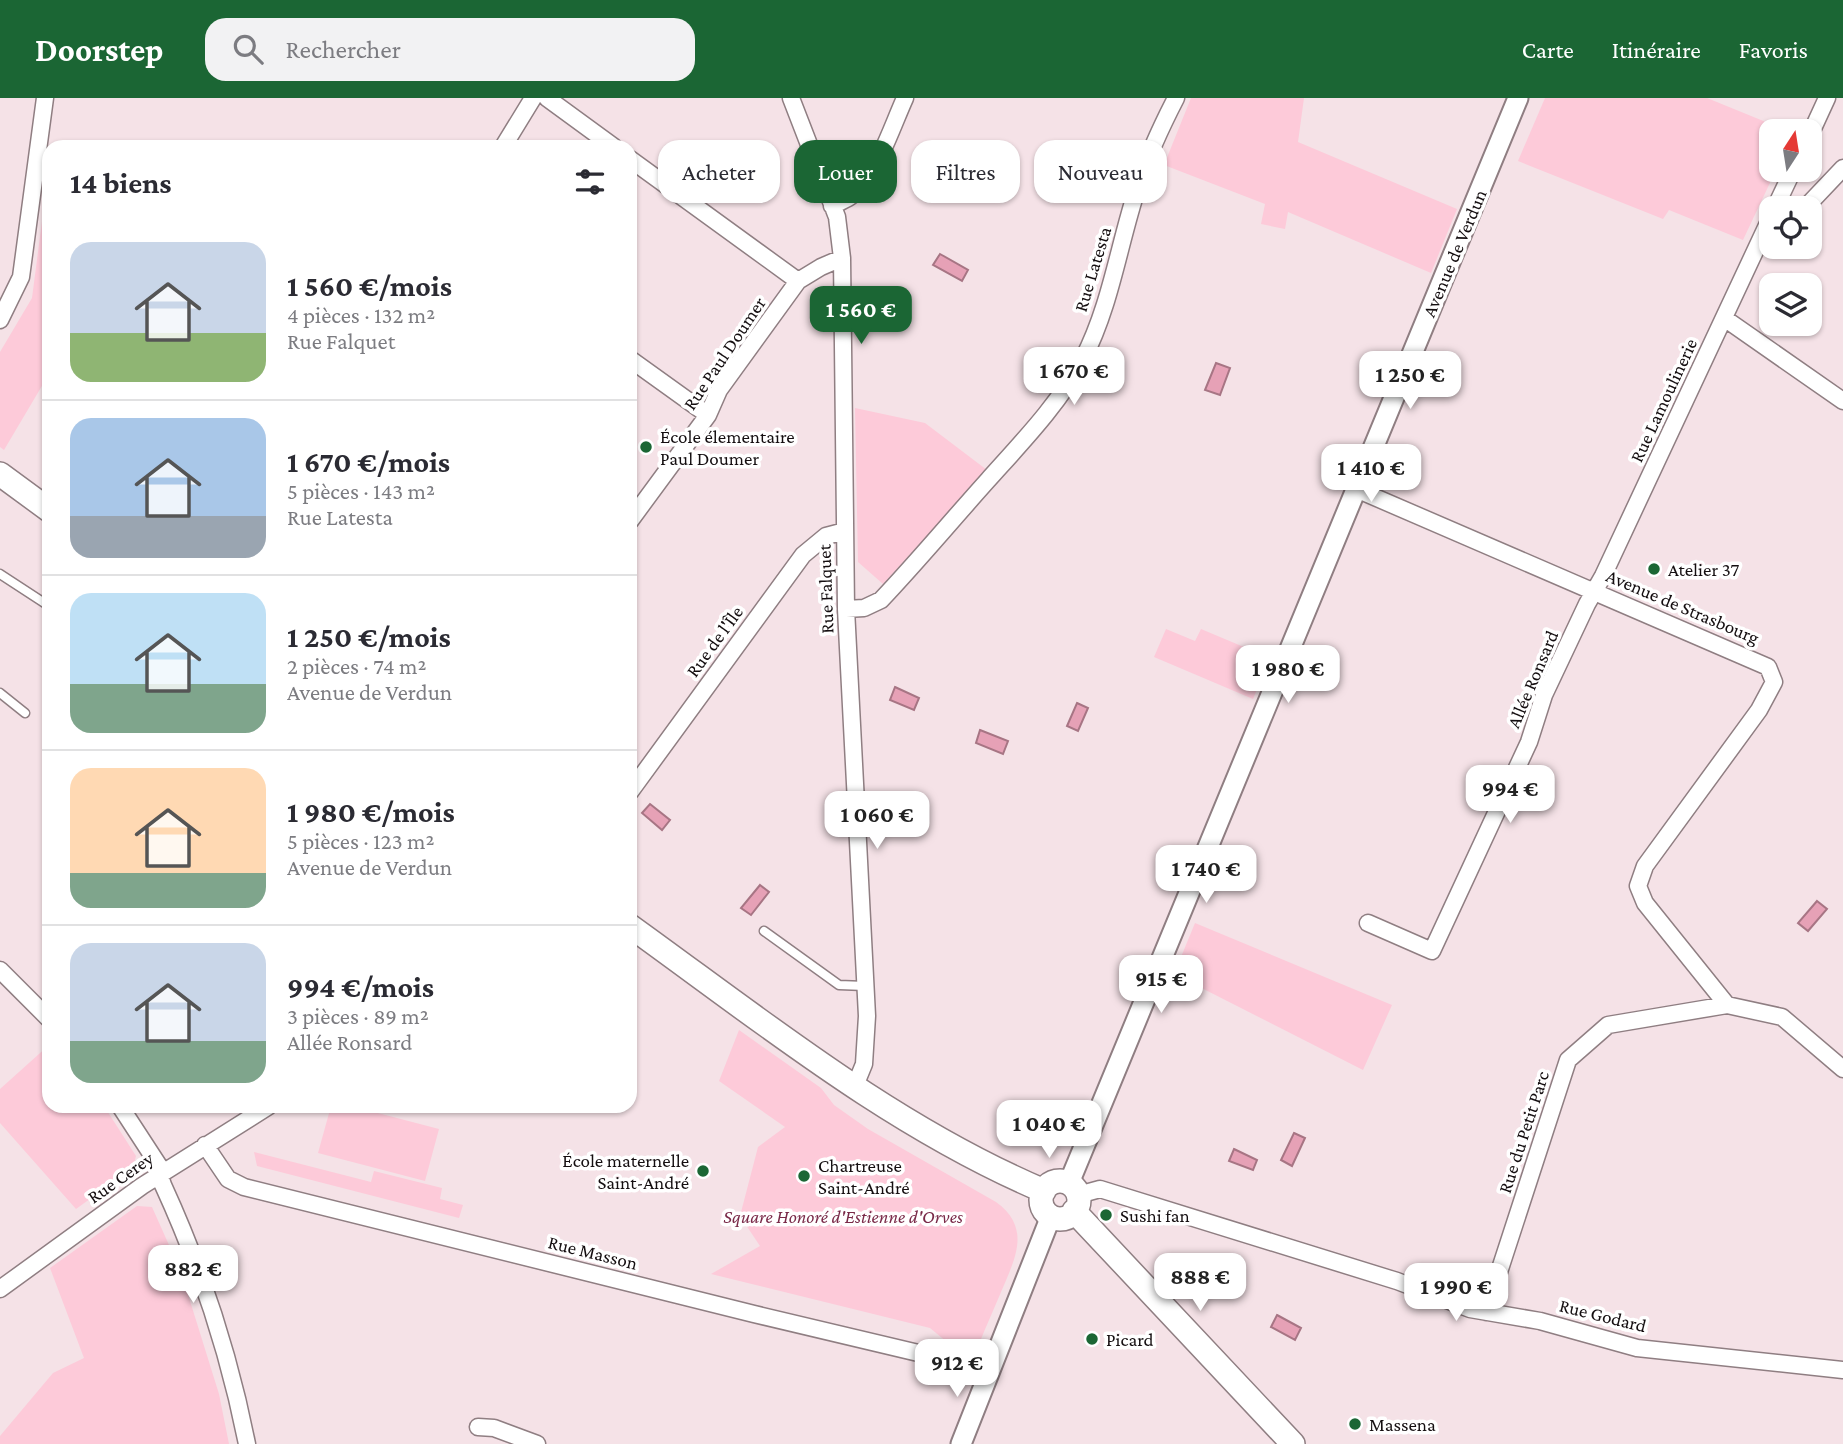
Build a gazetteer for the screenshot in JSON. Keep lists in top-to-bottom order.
{
  "streets": {
    "street": [
      "Avenue de Verdun",
      "Rue Latesta",
      "Rue Paul Doumer",
      "Rue Lamoulinerie",
      "Rue Falquet",
      "Avenue de Strasbourg",
      "Rue de l'Île",
      "Allée Ronsard",
      "Rue du Petit Parc",
      "Rue Cerey",
      "Rue Masson",
      "Rue Godard"
    ]
  },
  "crossings": [
    ["Avenue de Verdun", "Avenue de Strasbourg"],
    ["Avenue de Verdun", "Rue Godard"],
    ["Rue Latesta", "Rue Falquet"],
    ["Rue Paul Doumer", "Rue Falquet"],
    ["Rue Lamoulinerie", "Avenue de Strasbourg"],
    ["Rue Lamoulinerie", "Allée Ronsard"],
    ["Rue Falquet", "Rue de l'Île"],
    ["Avenue de Strasbourg", "Allée Ronsard"],
    ["Avenue de Strasbourg", "Rue du Petit Parc"],
    ["Rue du Petit Parc", "Rue Godard"],
    ["Rue Cerey", "Rue Masson"]
  ],
  "parks": ["Square Honoré d'Estienne d'Orves"],
  "places": [
    "École élementaire Paul Doumer",
    "Atelier 37",
    "École maternelle Saint-André",
    "Chartreuse Saint-André",
    "Sushi fan",
    "Picard",
    "Massena"
  ],
  "north": "top",
  "page": {
    "header": "Doorstep",
    "search": "Rechercher",
    "nav": ["Carte", "Itinéraire", "Favoris"],
    "chip": [
      "Acheter",
      "Louer",
      "Filtres",
      "Nouveau"
    ],
    "heading": "14 biens",
    "list": [
      {
        "name": "1 560 €/mois",
        "note": "4 pièces · 132 m² · Rue Falquet"
      },
      {
        "name": "1 670 €/mois",
        "note": "5 pièces · 143 m² · Rue Latesta"
      },
      {
        "name": "1 250 €/mois",
        "note": "2 pièces · 74 m² · Avenue de Verdun"
      },
      {
        "name": "1 980 €/mois",
        "note": "5 pièces · 123 m² · Avenue de Verdun"
      },
      {
        "name": "994 €/mois",
        "note": "3 pièces · 89 m² · Allée Ronsard"
      }
    ],
    "price": [
      "1 560 €",
      "1 670 €",
      "1 250 €",
      "1 410 €",
      "1 980 €",
      "994 €",
      "1 060 €",
      "1 740 €",
      "915 €",
      "1 040 €",
      "882 €",
      "888 €",
      "1 990 €",
      "912 €"
    ]
  }
}
